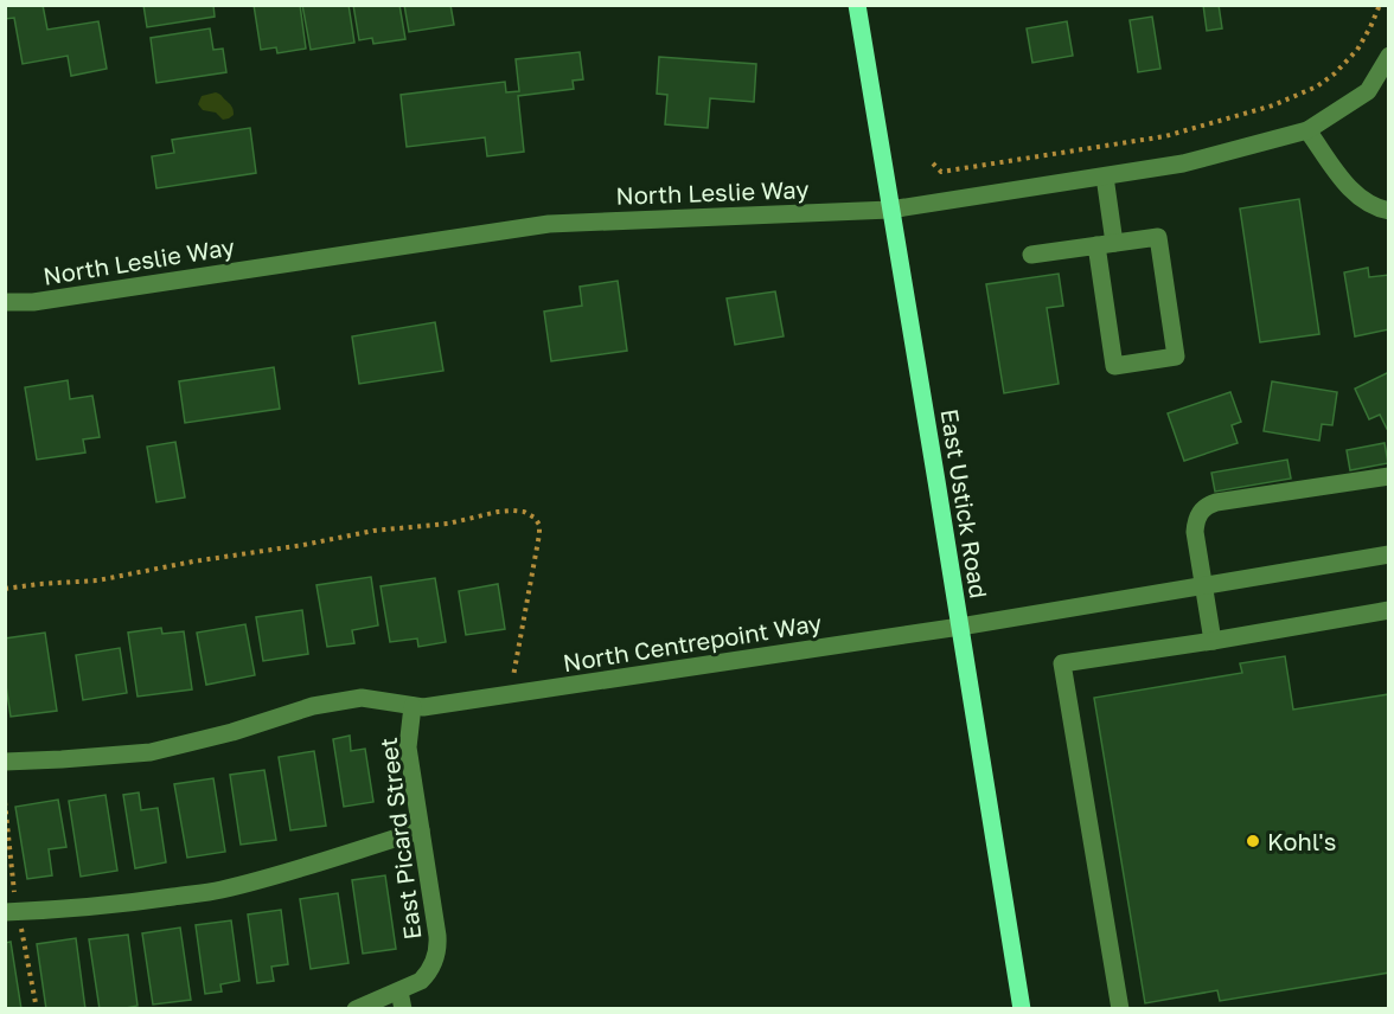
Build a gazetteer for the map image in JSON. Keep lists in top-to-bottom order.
{
  "streets": {
    "main road": ["East Ustick Road"],
    "street": ["North Leslie Way", "North Centrepoint Way", "East Picard Street"]
  },
  "crossings": [
    ["North Leslie Way", "East Ustick Road"],
    ["East Ustick Road", "North Centrepoint Way"],
    ["North Centrepoint Way", "East Picard Street"]
  ],
  "places": ["Kohl's"]
}
